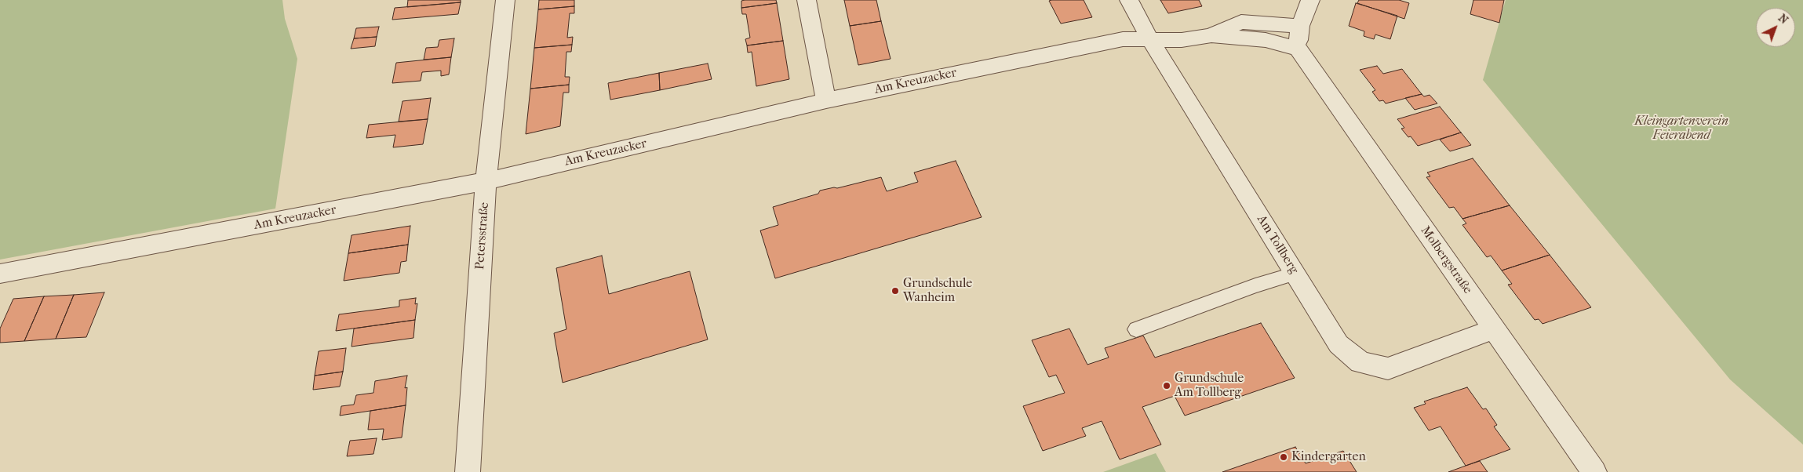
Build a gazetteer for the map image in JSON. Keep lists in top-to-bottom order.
{
  "streets": {
    "street": [
      "Am Kreuzacker",
      "Petersstraße",
      "Am Tollberg",
      "Molbergstraße"
    ]
  },
  "crossings": [
    ["Am Kreuzacker", "Petersstraße"],
    ["Am Kreuzacker", "Am Tollberg"],
    ["Am Kreuzacker", "Molbergstraße"],
    ["Am Tollberg", "Molbergstraße"]
  ],
  "parks": ["Kleingartenverein Feierabend"],
  "places": ["Grundschule Wanheim", "Grundschule Am Tollberg", "Kindergarten"],
  "north": "top right"
}
